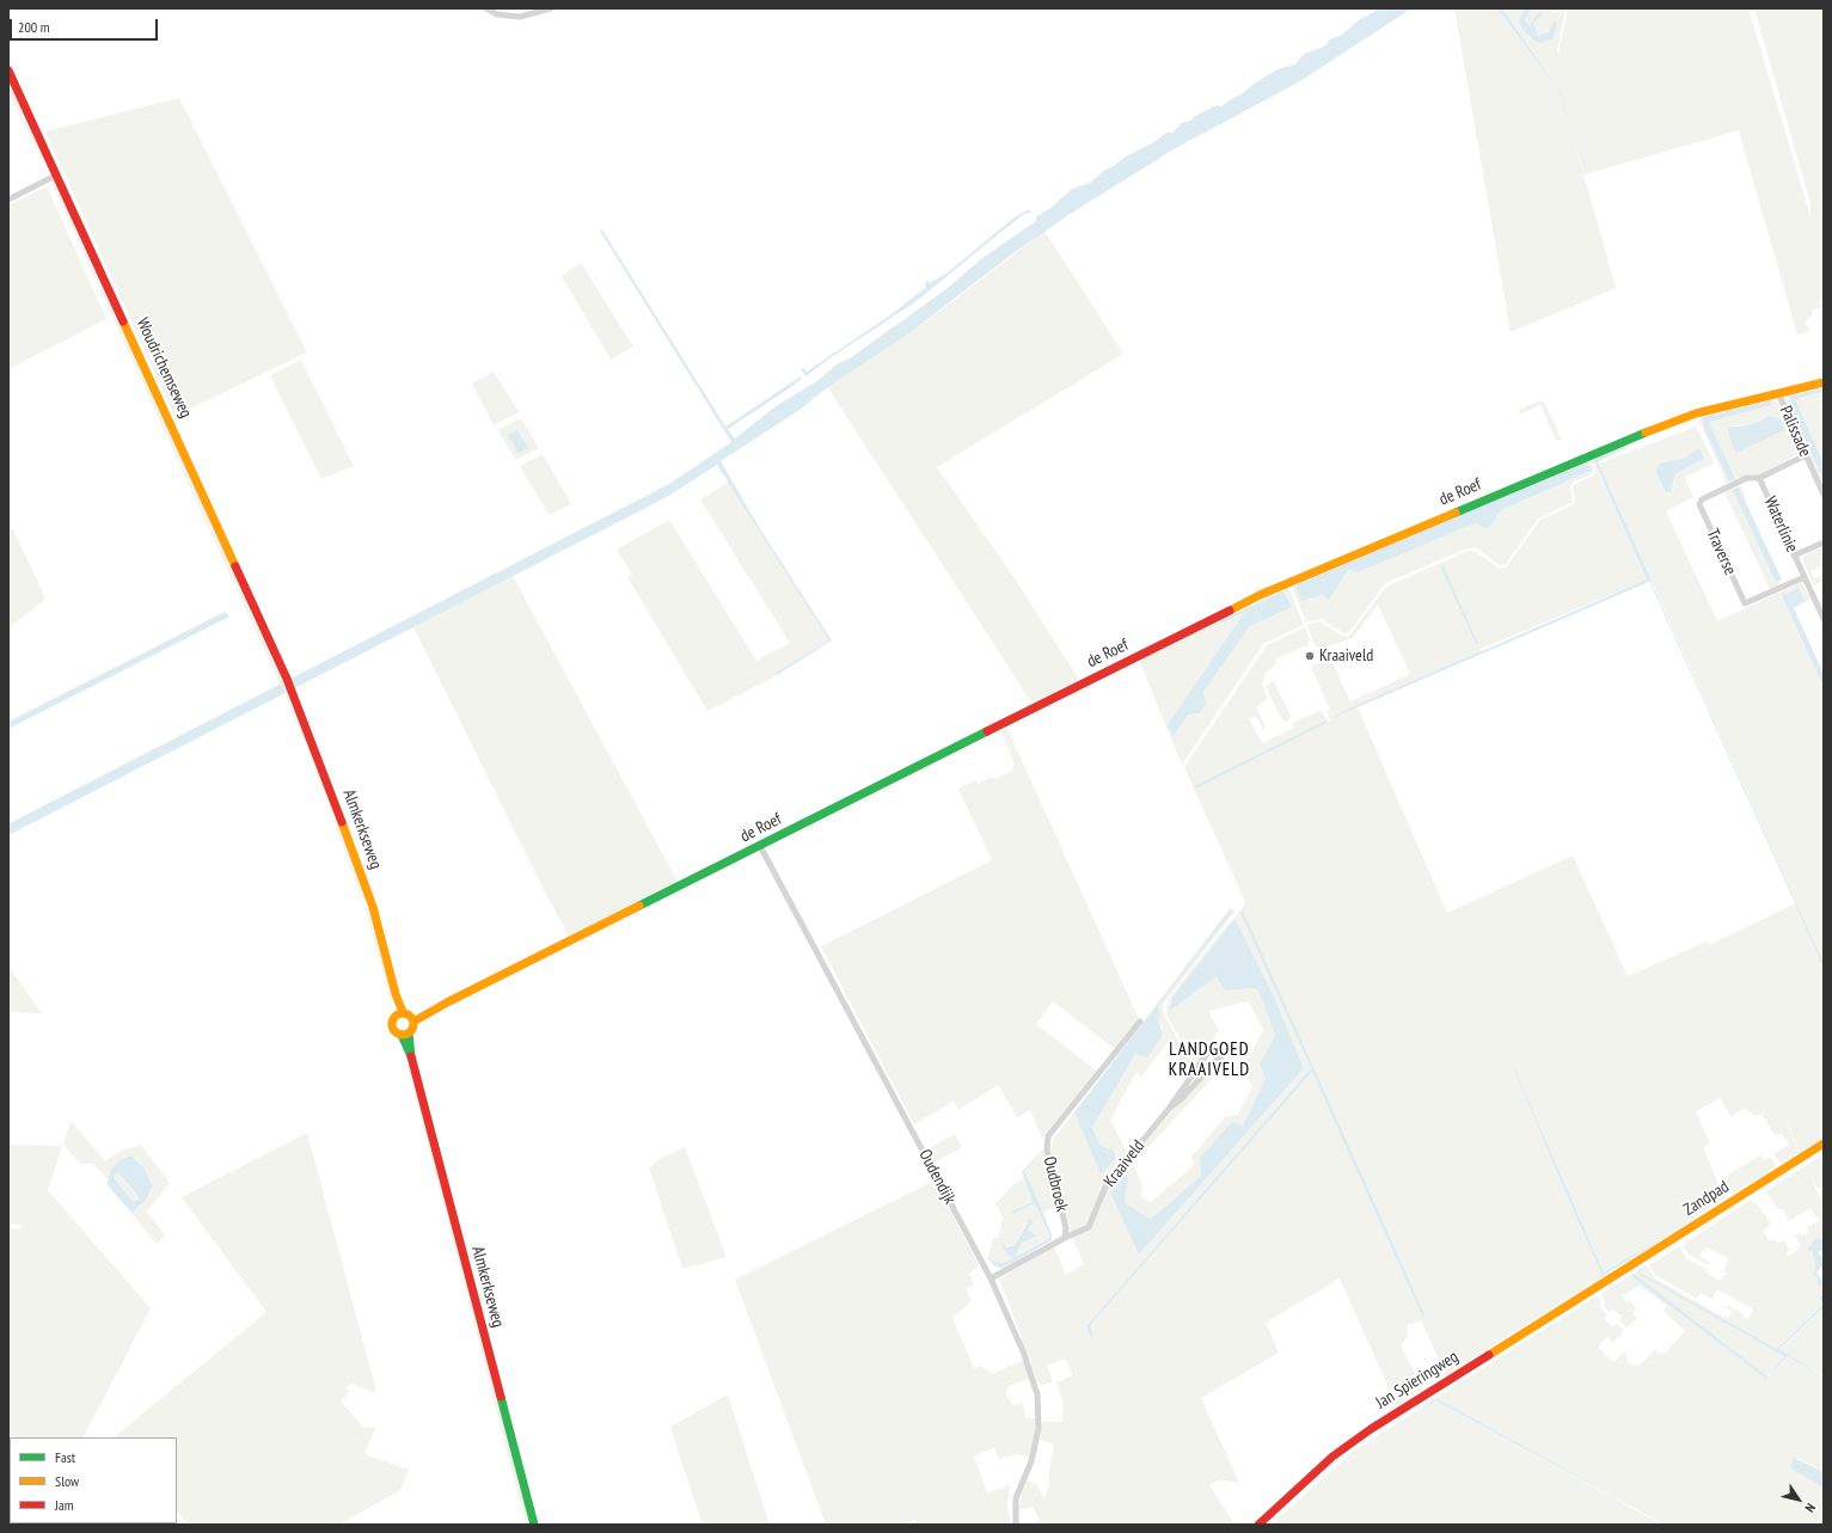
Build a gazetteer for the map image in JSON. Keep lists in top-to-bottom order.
{
  "streets": {
    "street": [
      "Woudrichemseweg",
      "Palissade",
      "de Roef",
      "Waterlinie",
      "Traverse",
      "Almkerkseweg",
      "Kraaiveld",
      "Oudendijk",
      "Oudbroek",
      "Zandpad",
      "Jan Spieringweg"
    ]
  },
  "crossings": [
    ["Woudrichemseweg", "Almkerkseweg"],
    ["Palissade", "de Roef"],
    ["Palissade", "Waterlinie"],
    ["de Roef", "Almkerkseweg"],
    ["de Roef", "Oudendijk"],
    ["Waterlinie", "Traverse"],
    ["Kraaiveld", "Oudbroek"],
    ["Zandpad", "Jan Spieringweg"]
  ],
  "districts": ["LANDGOED KRAAIVELD"],
  "places": ["Kraaiveld"],
  "legend": ["Fast", "Slow", "Jam"],
  "scale_bar": "200 m",
  "north": "bottom right"
}
